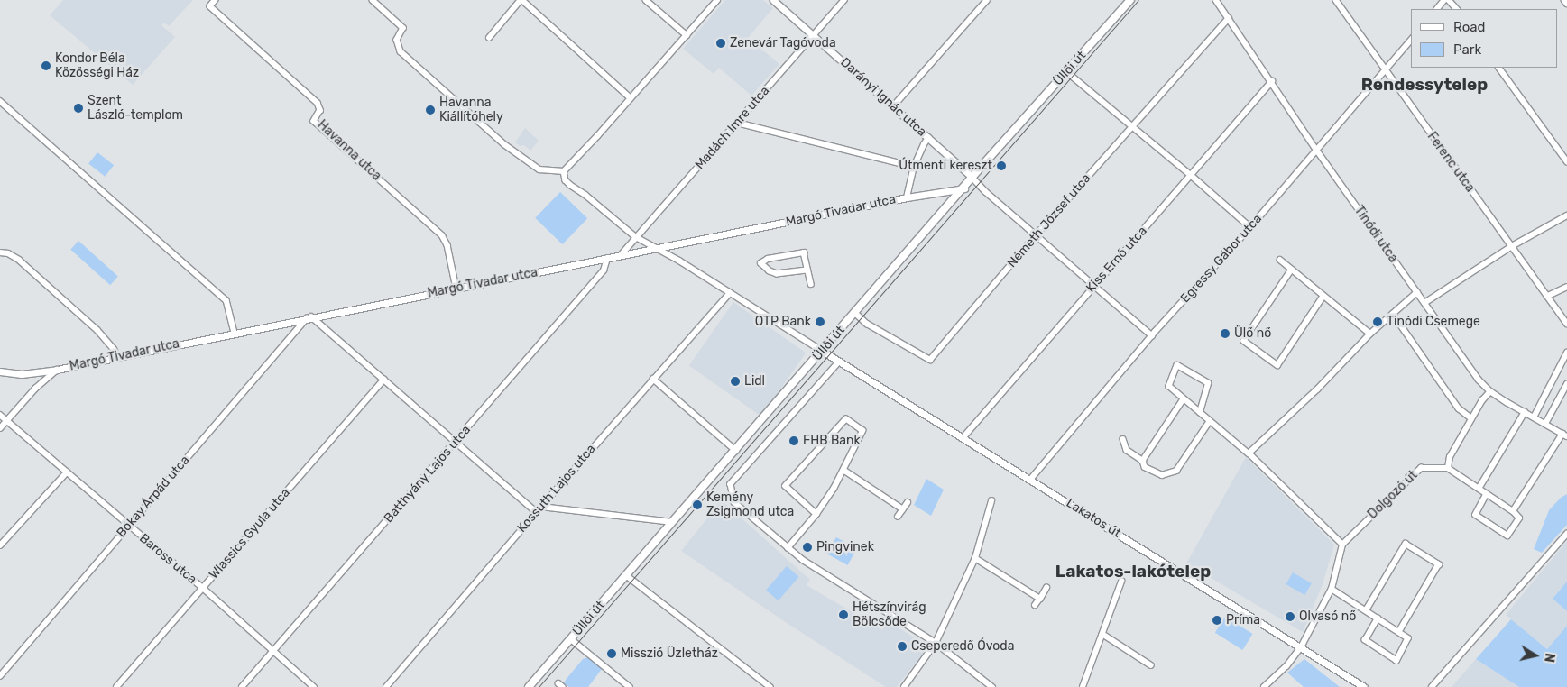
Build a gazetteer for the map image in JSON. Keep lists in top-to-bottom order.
{
  "streets": {
    "main road": ["Üllői út"],
    "street": [
      "Darányi Ignác utca",
      "Madách Imre utca",
      "Havanna utca",
      "Ferenc utca",
      "Margó Tivadar utca",
      "Németh József utca",
      "Tinódi utca",
      "Egressy Gábor utca",
      "Kiss Ernő utca",
      "Batthyány Lajos utca",
      "Kossuth Lajos utca",
      "Dolgozó út",
      "Bókay Árpád utca",
      "Lakatos út",
      "Wlassics Gyula utca",
      "Baross utca"
    ]
  },
  "crossings": [
    ["Üllői út", "Darányi Ignác utca"],
    ["Üllői út", "Margó Tivadar utca"],
    ["Üllői út", "Németh József utca"],
    ["Üllői út", "Lakatos út"],
    ["Darányi Ignác utca", "Madách Imre utca"],
    ["Madách Imre utca", "Margó Tivadar utca"],
    ["Havanna utca", "Margó Tivadar utca"],
    ["Ferenc utca", "Egressy Gábor utca"],
    ["Margó Tivadar utca", "Batthyány Lajos utca"],
    ["Margó Tivadar utca", "Bókay Árpád utca"],
    ["Németh József utca", "Tinódi utca"],
    ["Tinódi utca", "Egressy Gábor utca"],
    ["Tinódi utca", "Kiss Ernő utca"],
    ["Egressy Gábor utca", "Lakatos út"],
    ["Kiss Ernő utca", "Lakatos út"],
    ["Batthyány Lajos utca", "Baross utca"],
    ["Bókay Árpád utca", "Baross utca"],
    ["Wlassics Gyula utca", "Baross utca"]
  ],
  "districts": ["Rendessytelep", "Lakatos-lakótelep"],
  "places": [
    "Zenevár Tagóvoda",
    "Kondor Béla Közösségi Ház",
    "Szent László-templom",
    "Havanna Kiállítóhely",
    "Útmenti kereszt",
    "OTP Bank",
    "Tinódi Csemege",
    "Ülő nő",
    "Lidl",
    "FHB Bank",
    "Kemény Zsigmond utca",
    "Pingvinek",
    "Hétszínvirág Bölcsőde",
    "Olvasó nő",
    "Príma",
    "Cseperedő Óvoda",
    "Misszió Üzletház"
  ],
  "legend": ["Road", "Park"],
  "north": "right"
}
